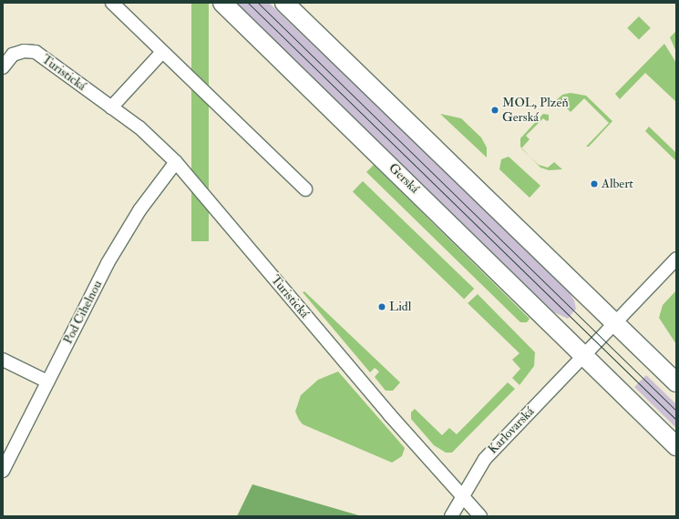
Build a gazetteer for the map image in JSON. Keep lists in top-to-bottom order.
{
  "streets": {
    "main road": ["Gerská"],
    "street": ["Turistická", "Pod Cihelnou", "Karlovarská"]
  },
  "crossings": [
    ["Turistická", "Pod Cihelnou"],
    ["Turistická", "Karlovarská"],
    ["Gerská", "Karlovarská"]
  ],
  "places": ["MOL, Plzeň Gerská", "Albert", "Lidl"]
}
